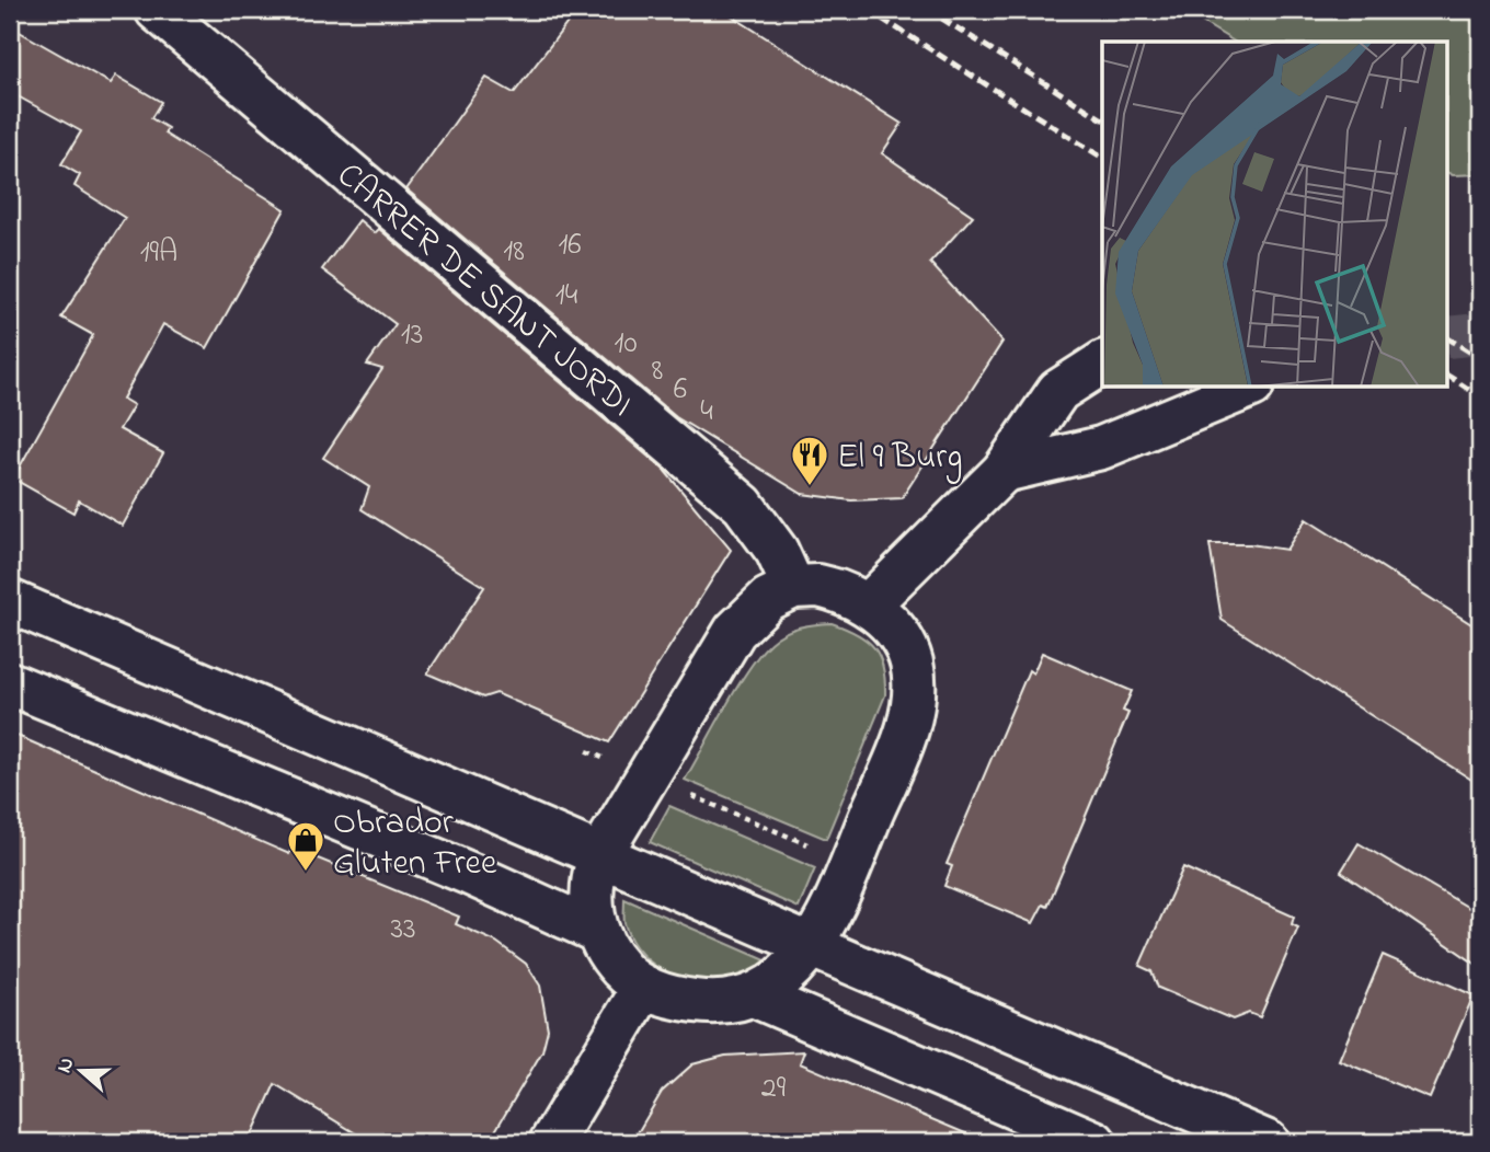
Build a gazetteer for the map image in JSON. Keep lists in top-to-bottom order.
{
  "streets": {
    "street": ["CARRER DE SANT JORDI"]
  },
  "places": {
    "restaurant": ["El 9 Burg"],
    "shop": ["Obrador Gluten Free"]
  },
  "house_numbers": [
    "16",
    "18",
    "19A",
    "14",
    "13",
    "10",
    "8",
    "6",
    "4",
    "33",
    "29"
  ],
  "north": "left"
}
